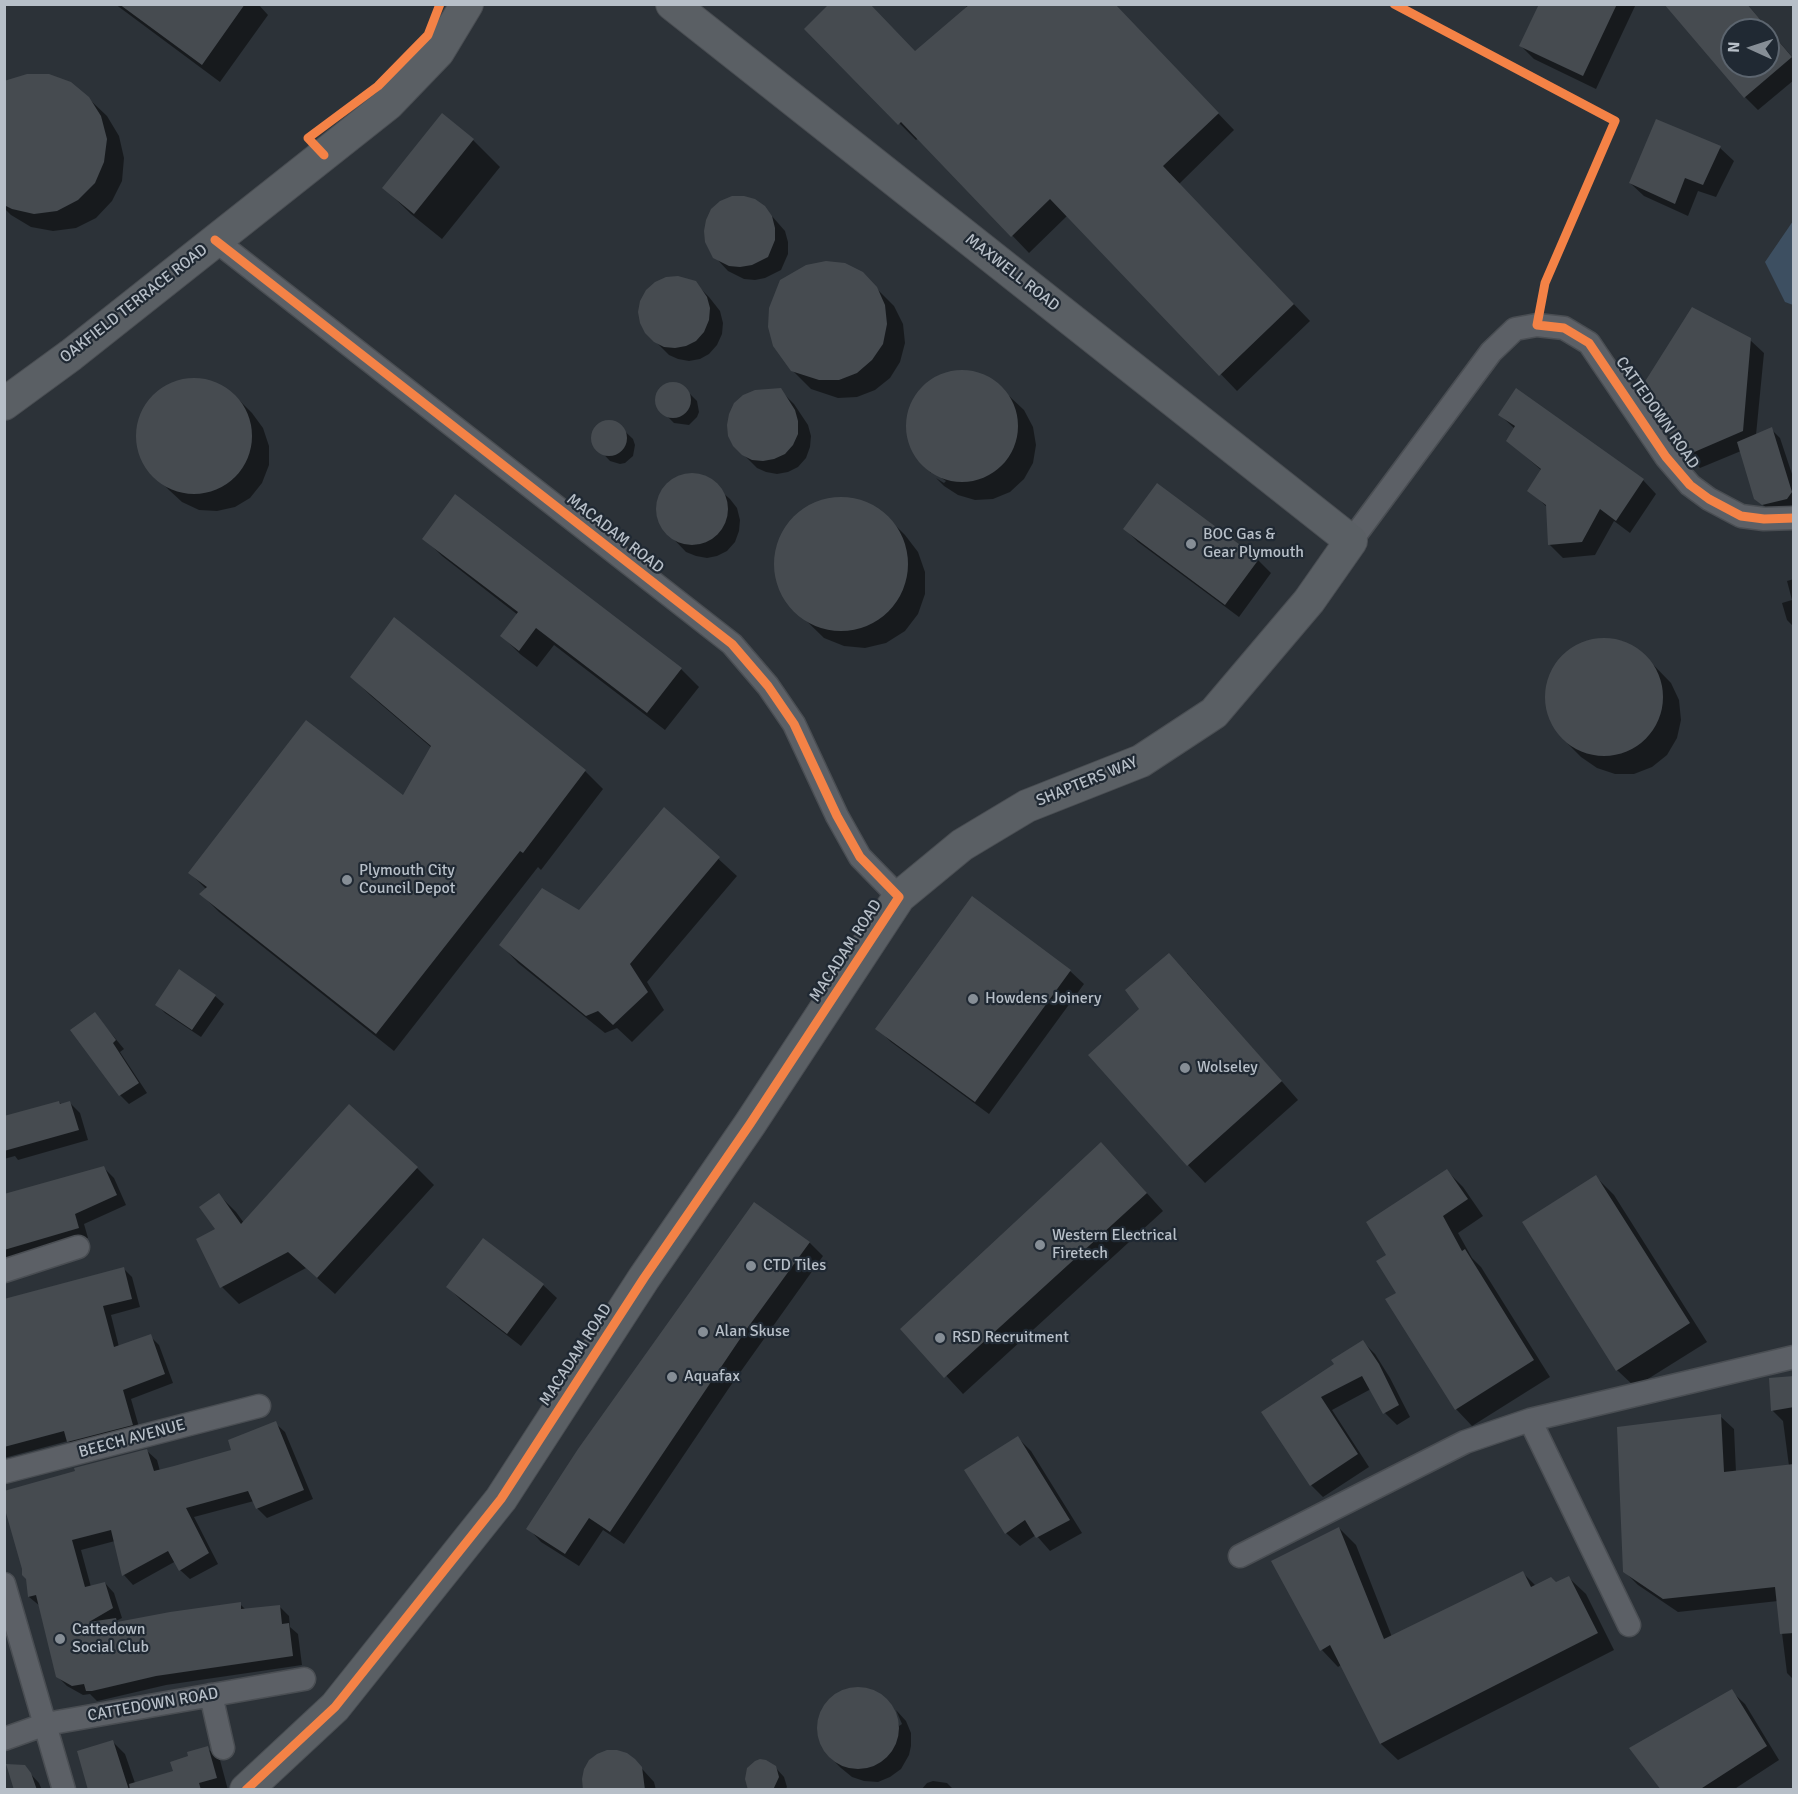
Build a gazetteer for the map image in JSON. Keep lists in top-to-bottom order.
{
  "streets": {
    "street": [
      "MAXWELL ROAD",
      "OAKFIELD TERRACE ROAD",
      "CATTEDOWN ROAD",
      "MACADAM ROAD",
      "SHAPTERS WAY",
      "BEECH AVENUE"
    ]
  },
  "crossings": [
    ["MAXWELL ROAD", "CATTEDOWN ROAD"],
    ["MAXWELL ROAD", "SHAPTERS WAY"],
    ["OAKFIELD TERRACE ROAD", "MACADAM ROAD"],
    ["CATTEDOWN ROAD", "SHAPTERS WAY"],
    ["MACADAM ROAD", "SHAPTERS WAY"]
  ],
  "places": [
    "BOC Gas & Gear Plymouth",
    "Plymouth City Council Depot",
    "Howdens Joinery",
    "Wolseley",
    "Western Electrical Firetech",
    "CTD Tiles",
    "Alan Skuse",
    "RSD Recruitment",
    "Aquafax",
    "Cattedown Social Club"
  ],
  "north": "left"
}
